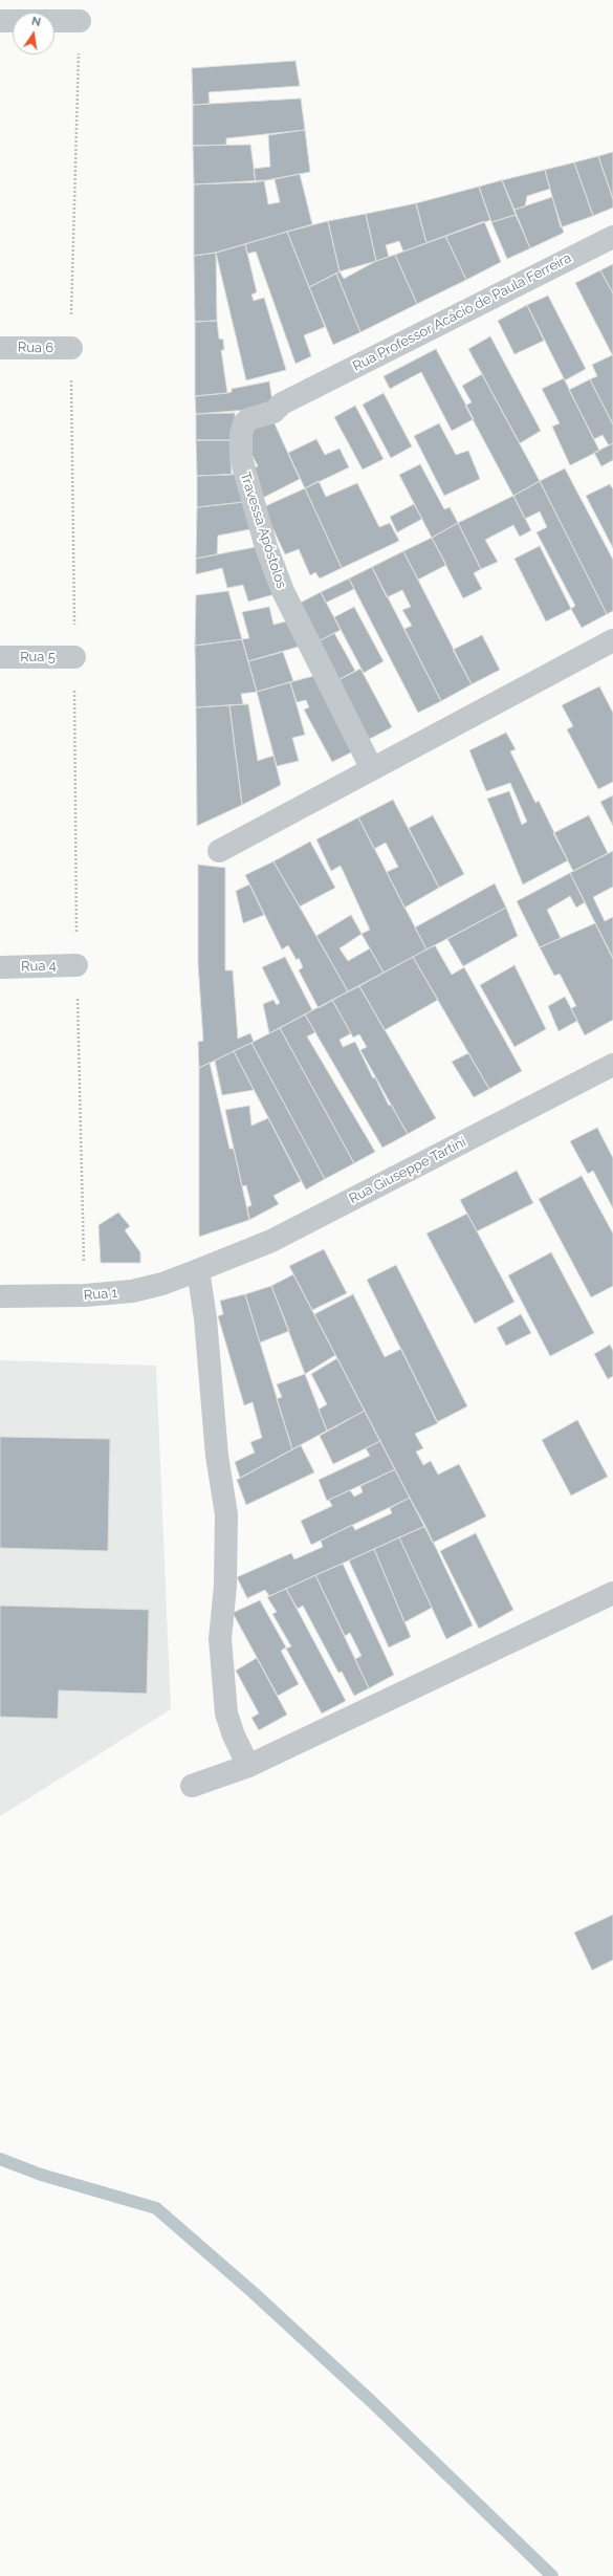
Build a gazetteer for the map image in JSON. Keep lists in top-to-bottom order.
{
  "streets": {
    "street": [
      "Rua Professor Acácio de Paula Ferreira",
      "Rua 6",
      "Travessa Apóstolos",
      "Rua 5",
      "Rua 4",
      "Rua Giuseppe Tartini",
      "Rua 1"
    ]
  },
  "crossings": [
    ["Rua Professor Acácio de Paula Ferreira", "Travessa Apóstolos"],
    ["Rua Giuseppe Tartini", "Rua 1"]
  ],
  "north": "top"
}
